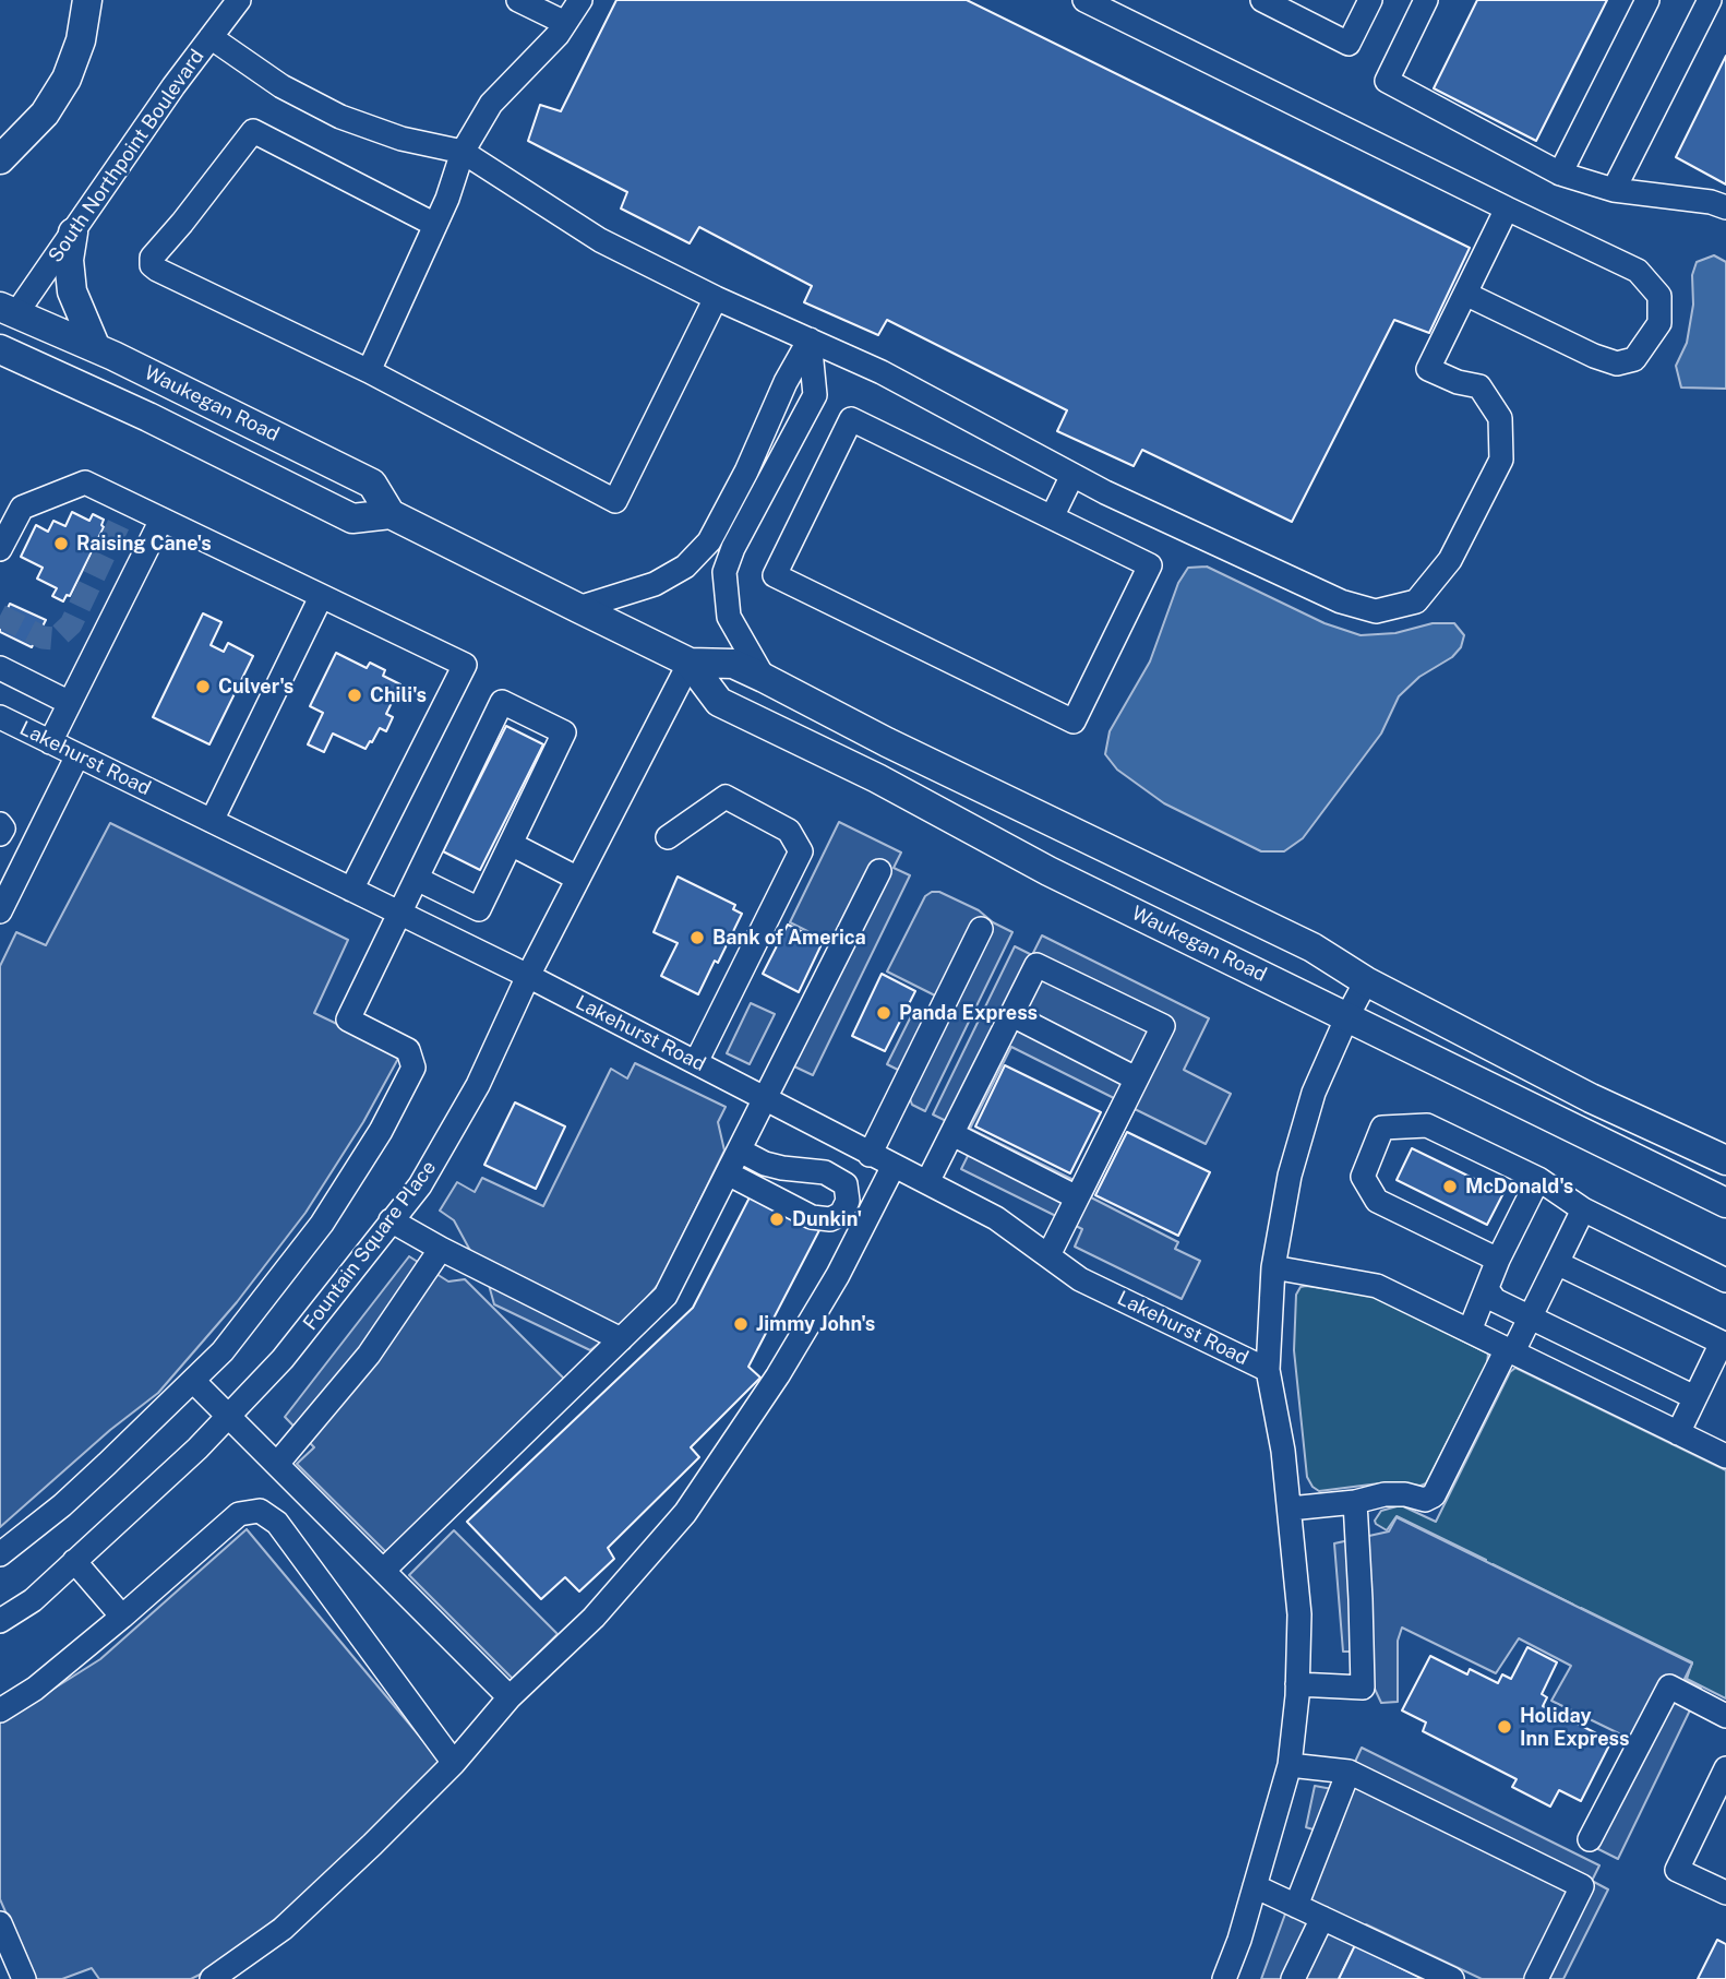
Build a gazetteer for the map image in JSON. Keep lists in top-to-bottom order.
{
  "streets": {
    "main road": ["Waukegan Road"],
    "street": ["South Northpoint Boulevard", "Lakehurst Road", "Fountain Square Place"]
  },
  "crossings": [
    ["South Northpoint Boulevard", "Waukegan Road"],
    ["Waukegan Road", "Lakehurst Road"],
    ["Waukegan Road", "Fountain Square Place"],
    ["Lakehurst Road", "Fountain Square Place"]
  ],
  "places": [
    "Raising Cane's",
    "Culver's",
    "Chili's",
    "Bank of America",
    "Panda Express",
    "McDonald's",
    "Dunkin'",
    "Jimmy John's",
    "Holiday Inn Express"
  ]
}
